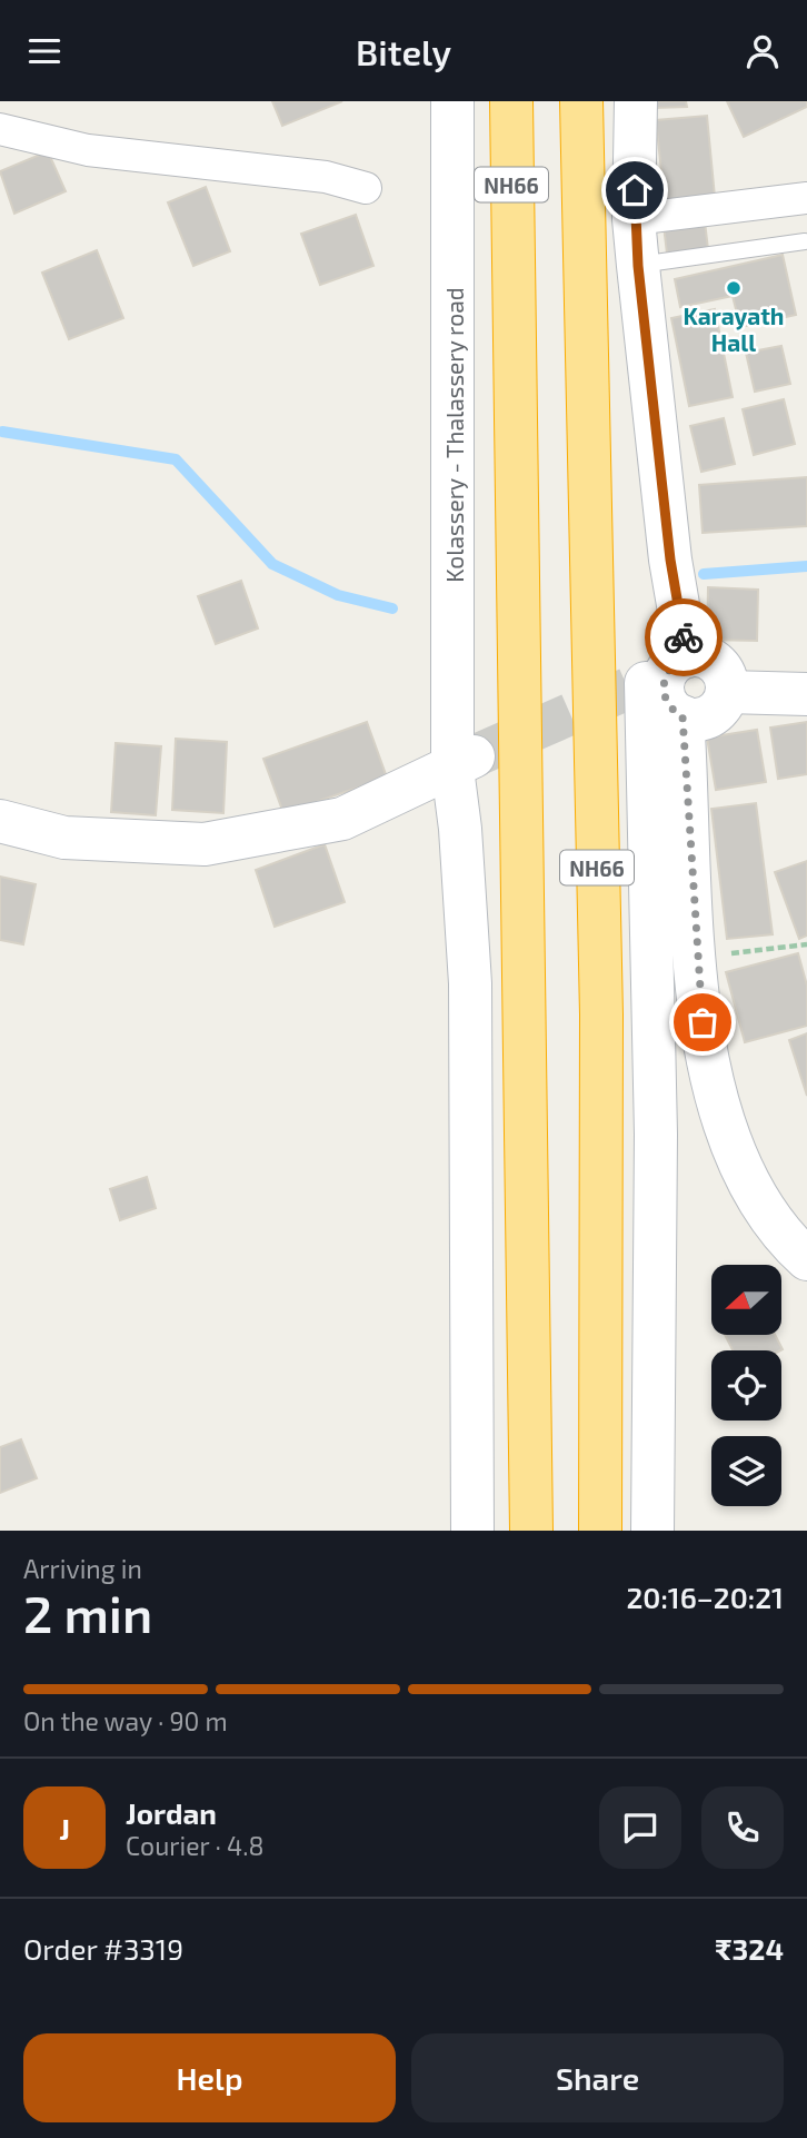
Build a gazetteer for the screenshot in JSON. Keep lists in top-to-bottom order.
{
  "streets": {
    "highway": ["NH66"],
    "street": ["Kolassery - Thalassery road"]
  },
  "places": ["Karayath Hall"],
  "north": "left",
  "page": {
    "header": "Bitely",
    "heading": ["2 min", "Arriving in", "20:16–20:21"],
    "panel": [
      "Jordan",
      "Courier · 4.8",
      "Order #3319",
      "₹324"
    ],
    "bar": "On the way · 90 m",
    "round": "J",
    "buttons": ["Help", "Share"]
  }
}
